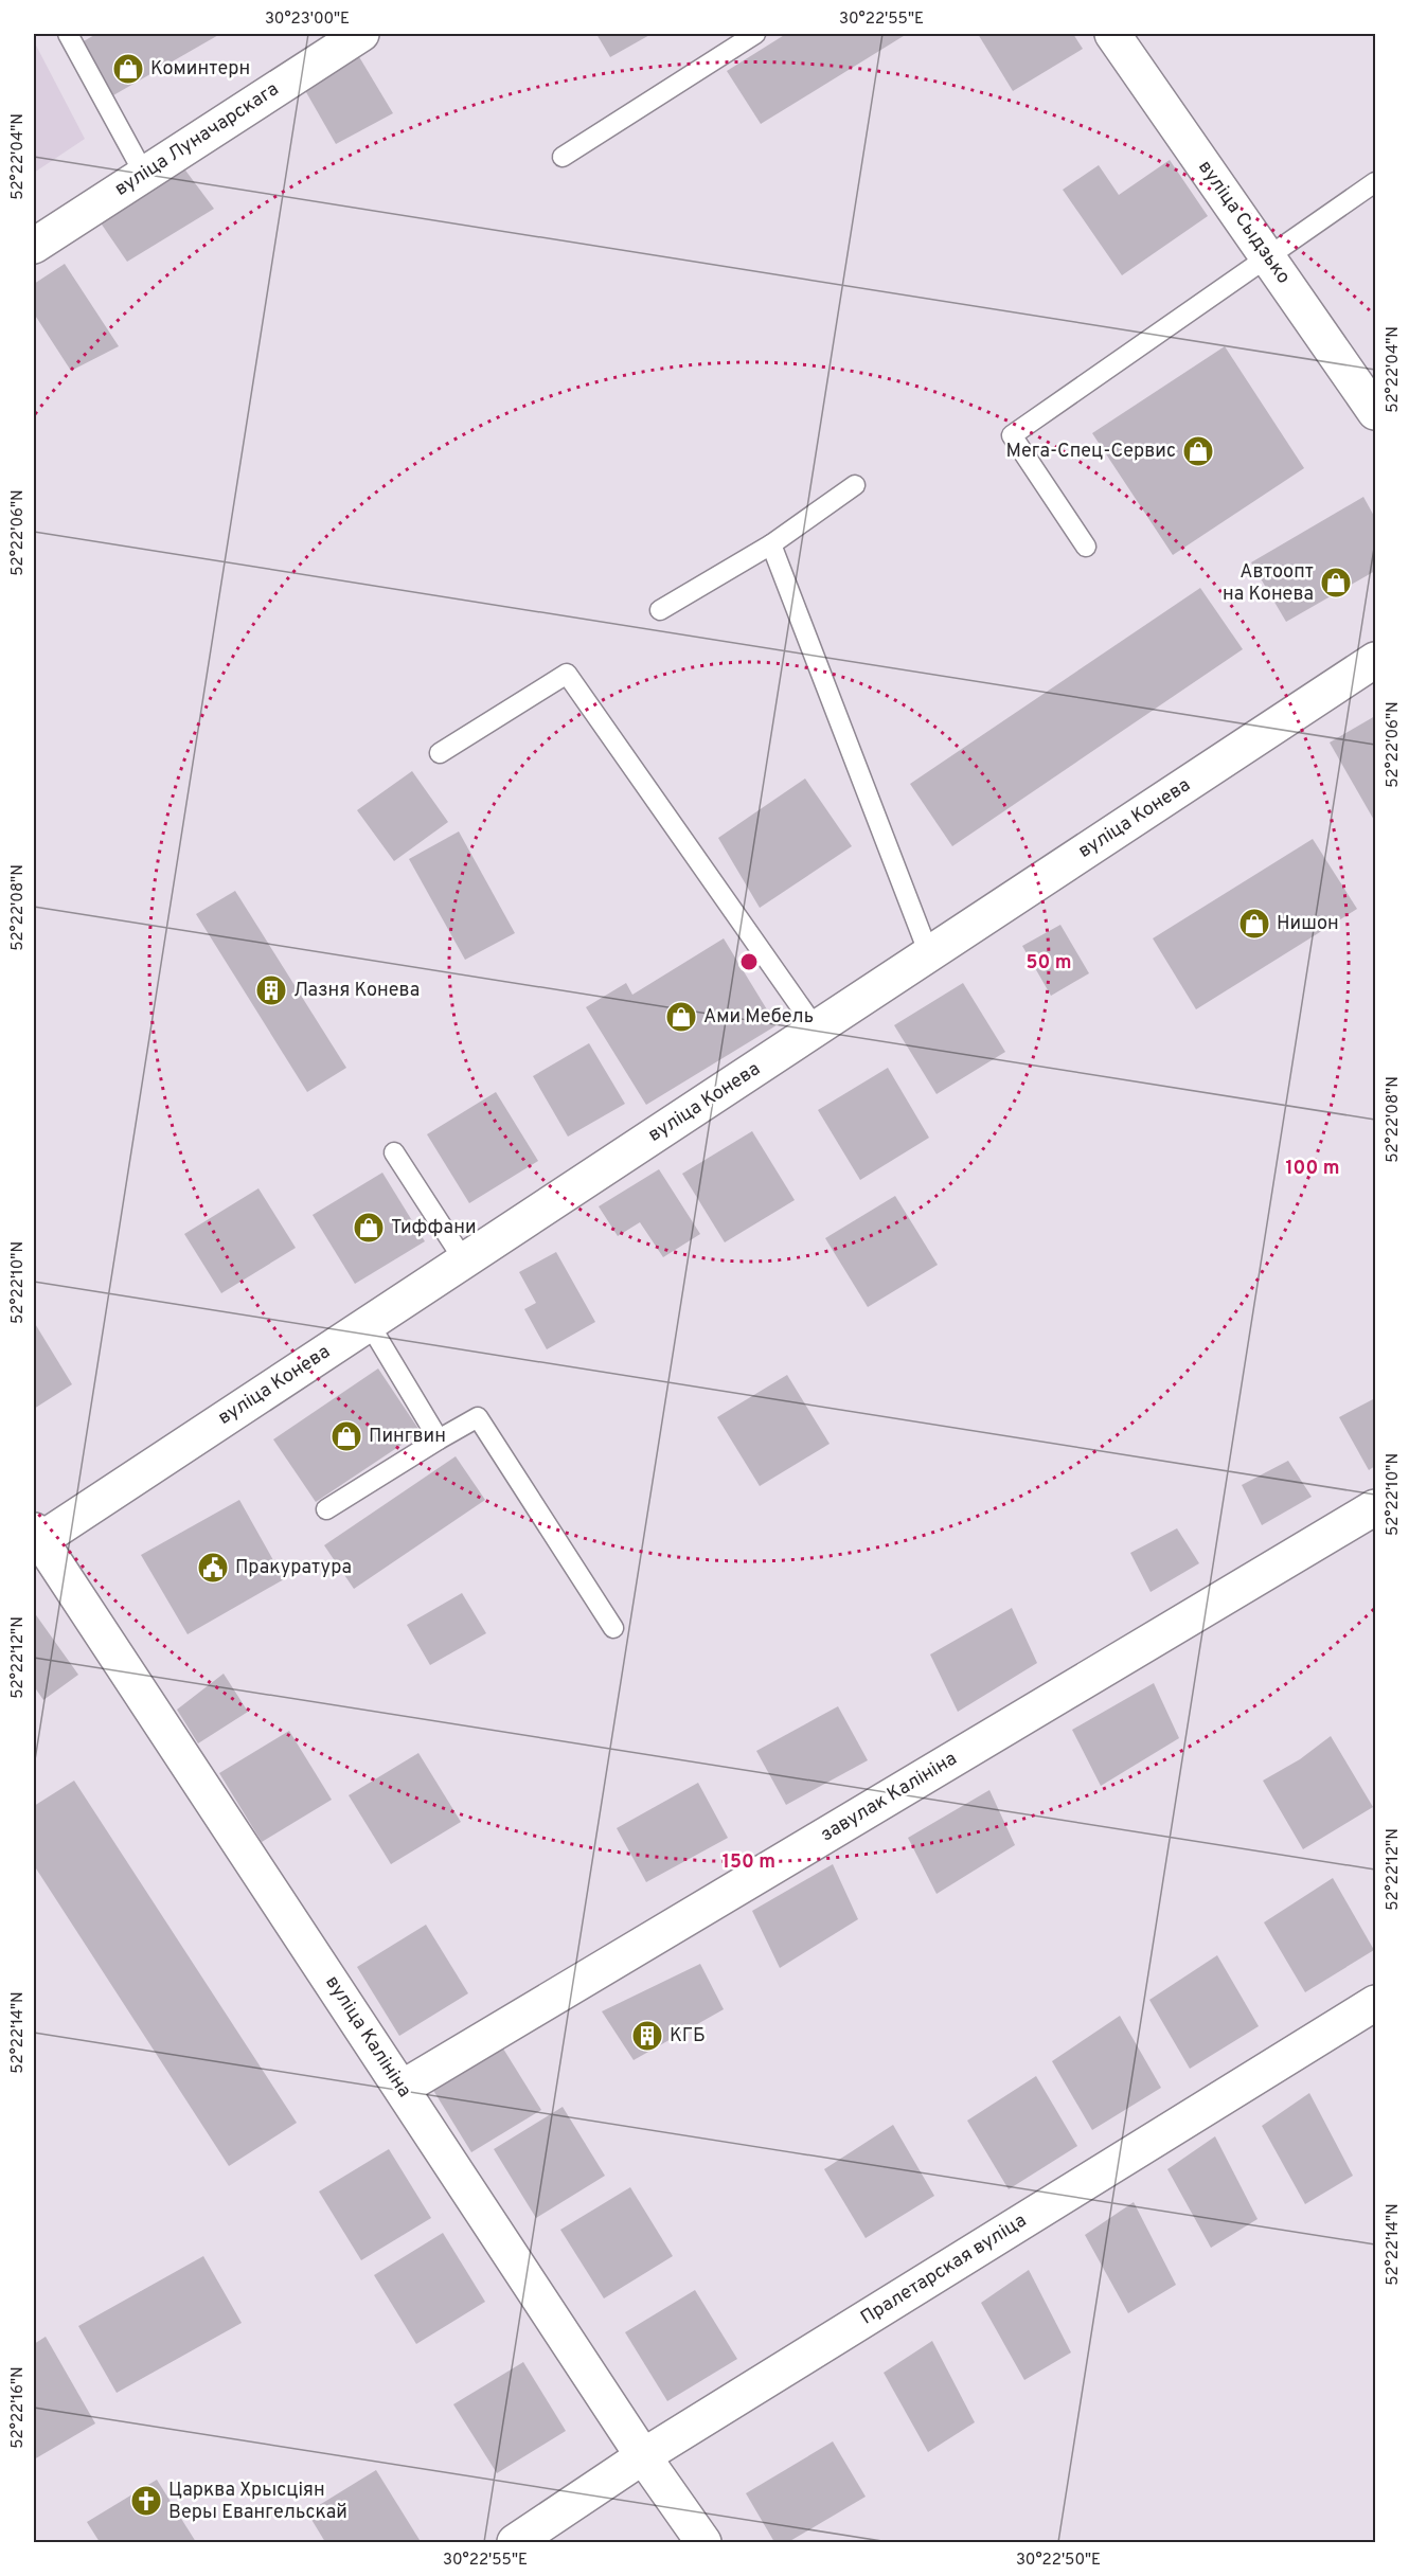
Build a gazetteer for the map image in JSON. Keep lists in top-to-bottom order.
{
  "streets": {
    "street": [
      "вуліца Луначарскага",
      "вуліца Сыдзько",
      "вуліца Конева",
      "завулак Калініна",
      "вуліца Калініна",
      "Пралетарская вуліца"
    ]
  },
  "crossings": [
    ["вуліца Конева", "вуліца Калініна"],
    ["завулак Калініна", "вуліца Калініна"],
    ["вуліца Калініна", "Пралетарская вуліца"]
  ],
  "places": {
    "shop": [
      "Коминтерн",
      "Мега-Спец-Сервис",
      "Автоопт на Конева",
      "Нишон",
      "Ами Мебель",
      "Тиффани",
      "Пингвин"
    ],
    "building": ["Лазня Конева", "КГБ"],
    "public building": ["Пракуратура"],
    "church": ["Царква Хрысціян Веры Евангельскай"]
  },
  "coordinates": [
    "30°23'00\"E",
    "30°22'55\"E",
    "52°22'04\"N",
    "52°22'06\"N",
    "52°22'08\"N",
    "52°22'10\"N",
    "52°22'12\"N",
    "52°22'14\"N",
    "52°22'16\"N",
    "30°22'50\"E"
  ],
  "rings": ["50 m", "100 m", "150 m"]
}
